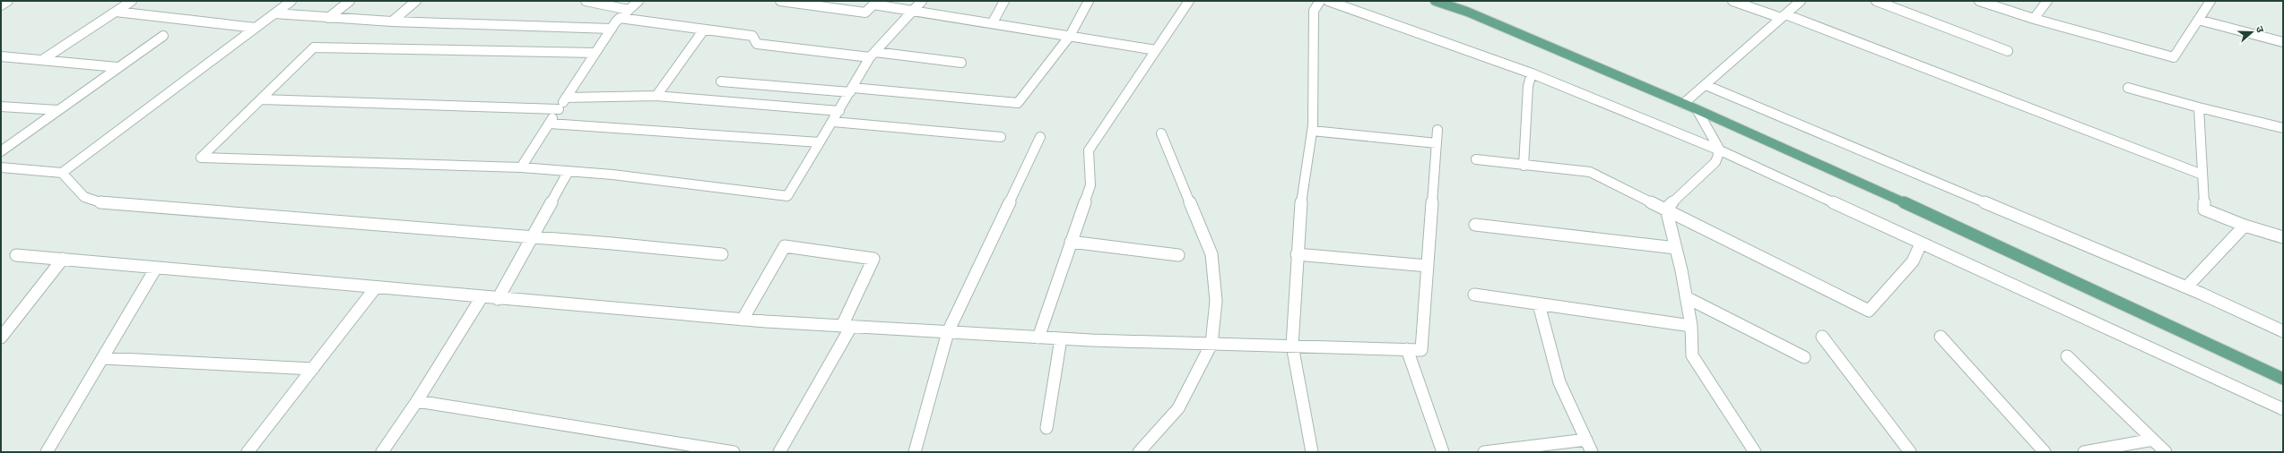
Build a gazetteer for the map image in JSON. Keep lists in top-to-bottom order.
{
  "north": "right"
}
